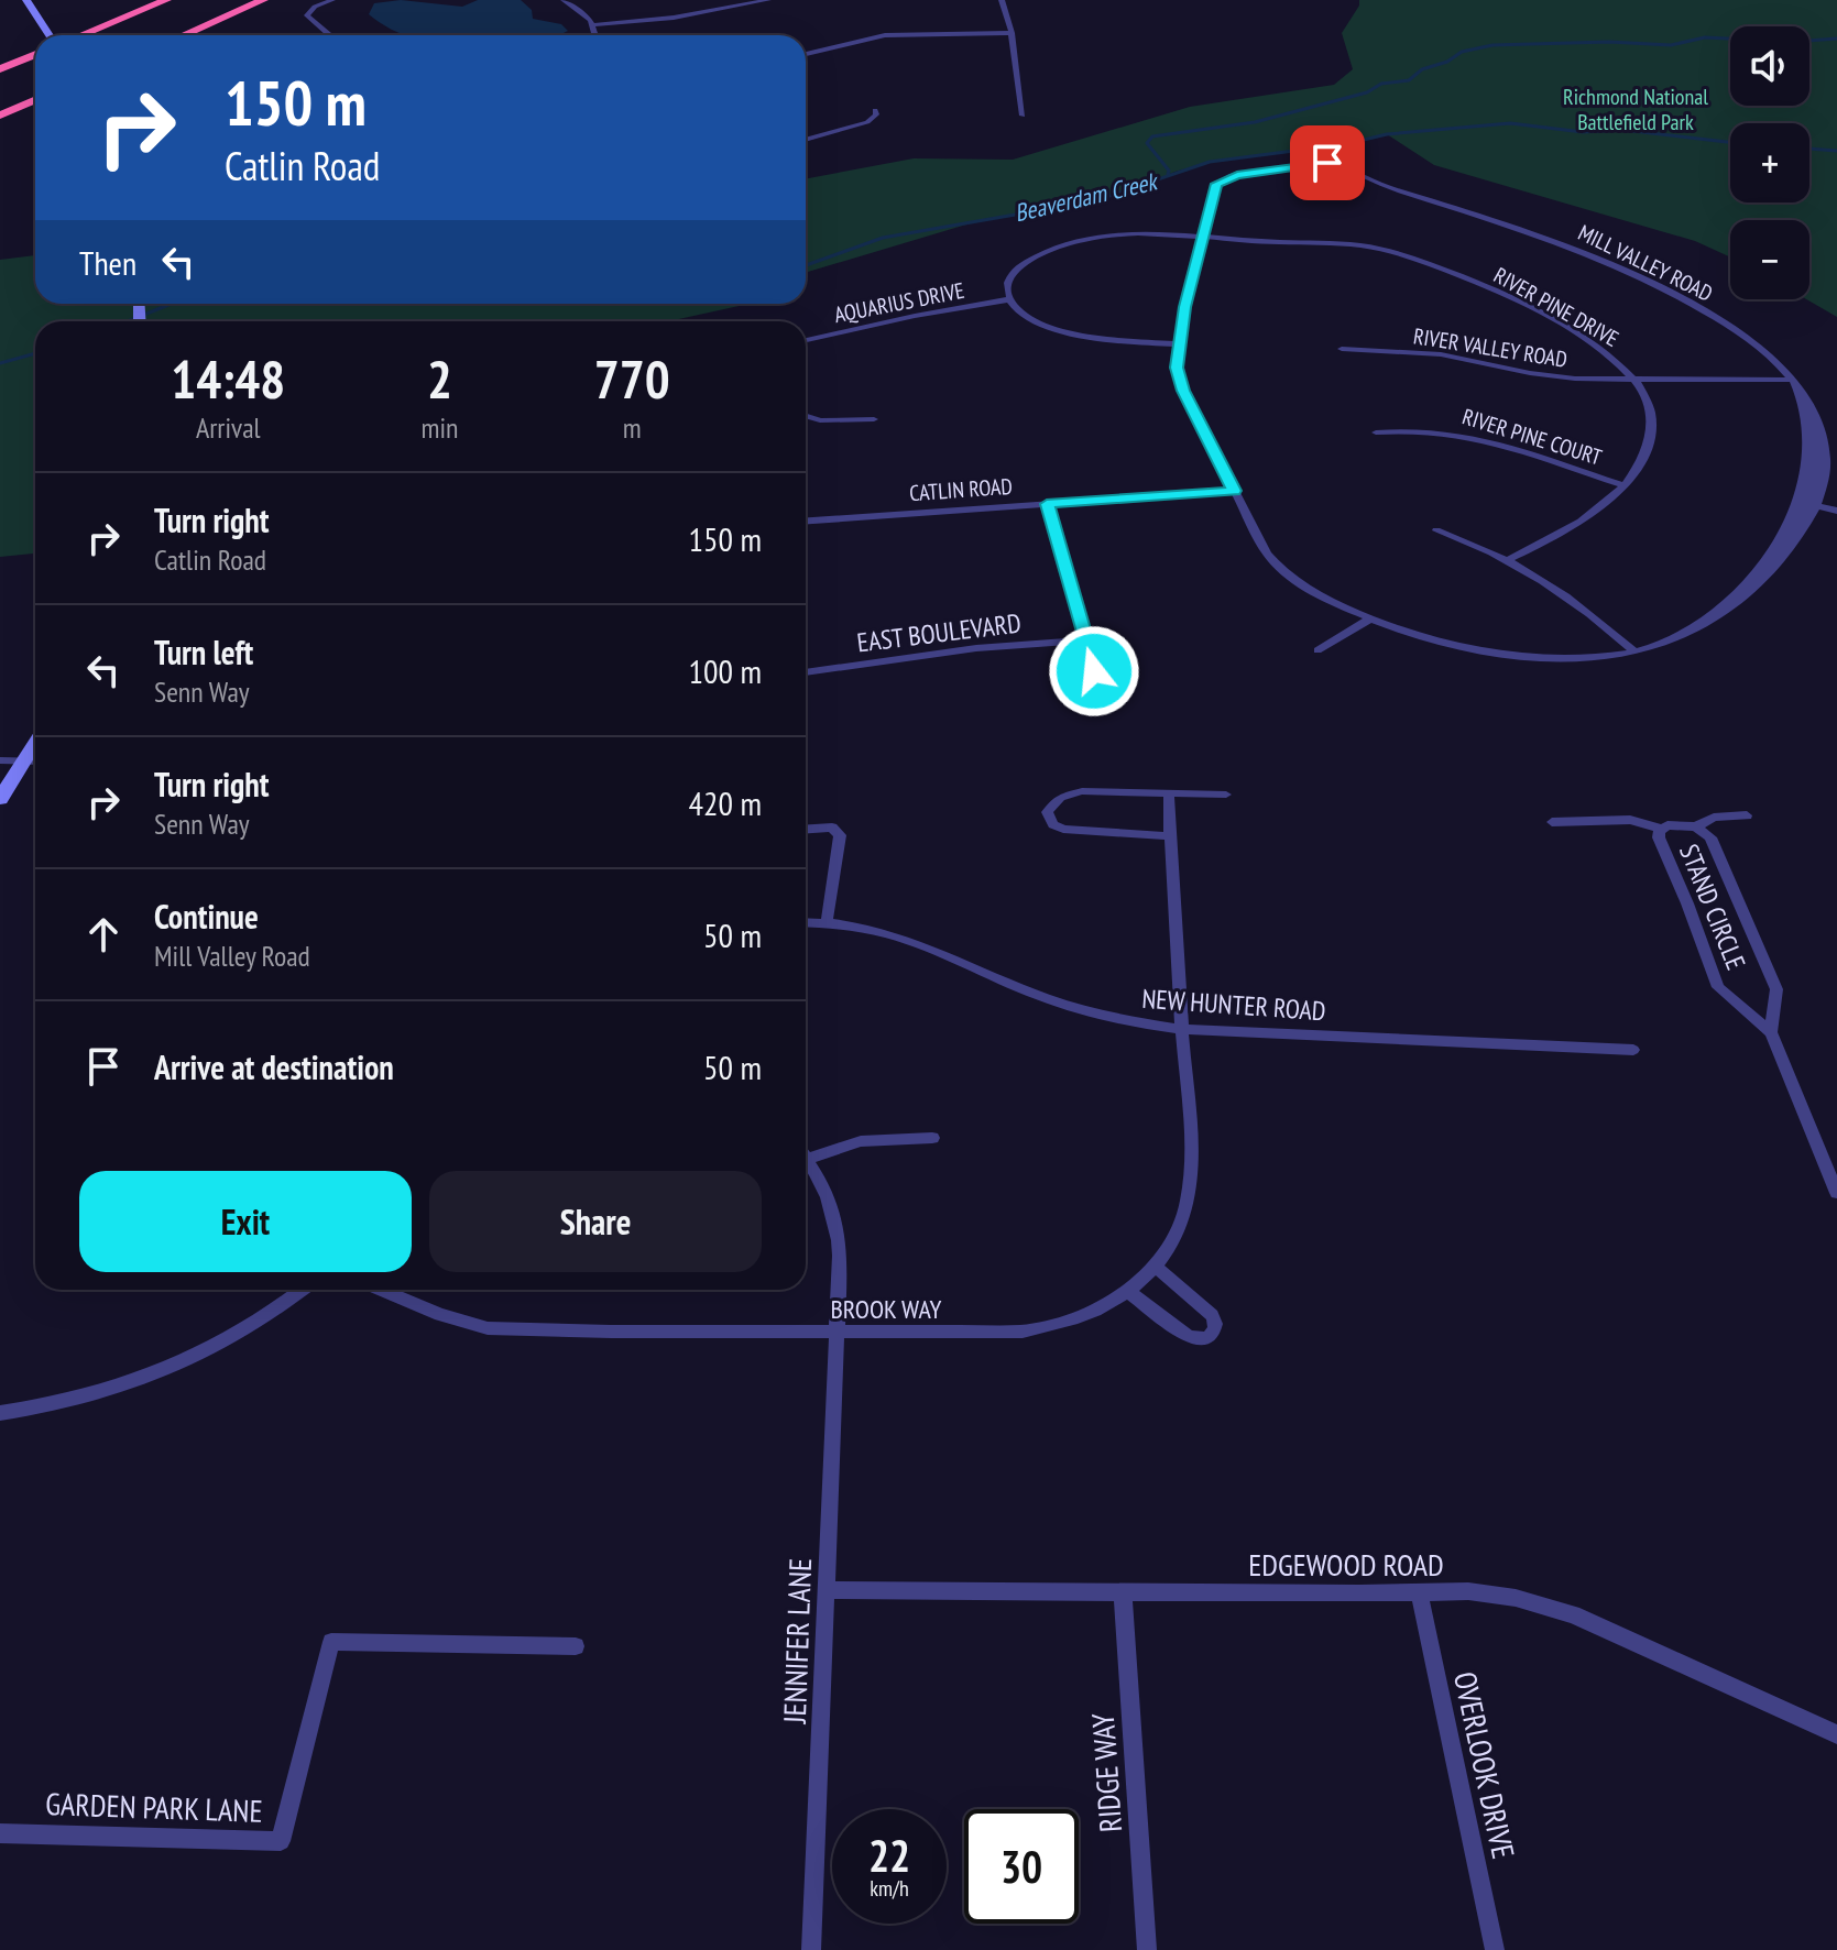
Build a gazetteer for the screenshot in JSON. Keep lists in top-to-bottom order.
{
  "streets": {
    "street": [
      "MILL VALLEY ROAD",
      "AQUARIUS DRIVE",
      "RIVER PINE DRIVE",
      "RIVER VALLEY ROAD",
      "RIVER PINE COURT",
      "CATLIN ROAD",
      "EAST BOULEVARD",
      "STAND CIRCLE",
      "NEW HUNTER ROAD",
      "BROOK WAY",
      "EDGEWOOD ROAD",
      "JENNIFER LANE",
      "OVERLOOK DRIVE",
      "RIDGE WAY",
      "GARDEN PARK LANE"
    ]
  },
  "crossings": [
    ["MILL VALLEY ROAD", "RIVER PINE DRIVE"],
    ["MILL VALLEY ROAD", "RIVER VALLEY ROAD"],
    ["MILL VALLEY ROAD", "CATLIN ROAD"],
    ["AQUARIUS DRIVE", "RIVER PINE DRIVE"],
    ["RIVER PINE DRIVE", "RIVER VALLEY ROAD"],
    ["RIVER PINE DRIVE", "RIVER PINE COURT"],
    ["NEW HUNTER ROAD", "BROOK WAY"],
    ["BROOK WAY", "JENNIFER LANE"],
    ["EDGEWOOD ROAD", "JENNIFER LANE"],
    ["EDGEWOOD ROAD", "OVERLOOK DRIVE"],
    ["EDGEWOOD ROAD", "RIDGE WAY"]
  ],
  "water": ["Beaverdam Creek"],
  "parks": ["Richmond National Battlefield Park"],
  "page": {
    "map_buttons": ["+", "−"],
    "turn": ["150 m", "Catlin Road"],
    "then": "Then",
    "eta": [
      "14:48",
      "Arrival",
      "2",
      "min",
      "770",
      "m"
    ],
    "list": [
      {
        "name": "Turn right",
        "note": "Catlin Road",
        "value": "150 m"
      },
      {
        "name": "Turn left",
        "note": "Senn Way",
        "value": "100 m"
      },
      {
        "name": "Turn right",
        "note": "Senn Way",
        "value": "420 m"
      },
      {
        "name": "Continue",
        "note": "Mill Valley Road",
        "value": "50 m"
      },
      {
        "name": "Arrive at destination",
        "value": "50 m"
      }
    ],
    "buttons": ["Exit", "Share"],
    "speed": "22 km/h",
    "limit": "30"
  }
}
